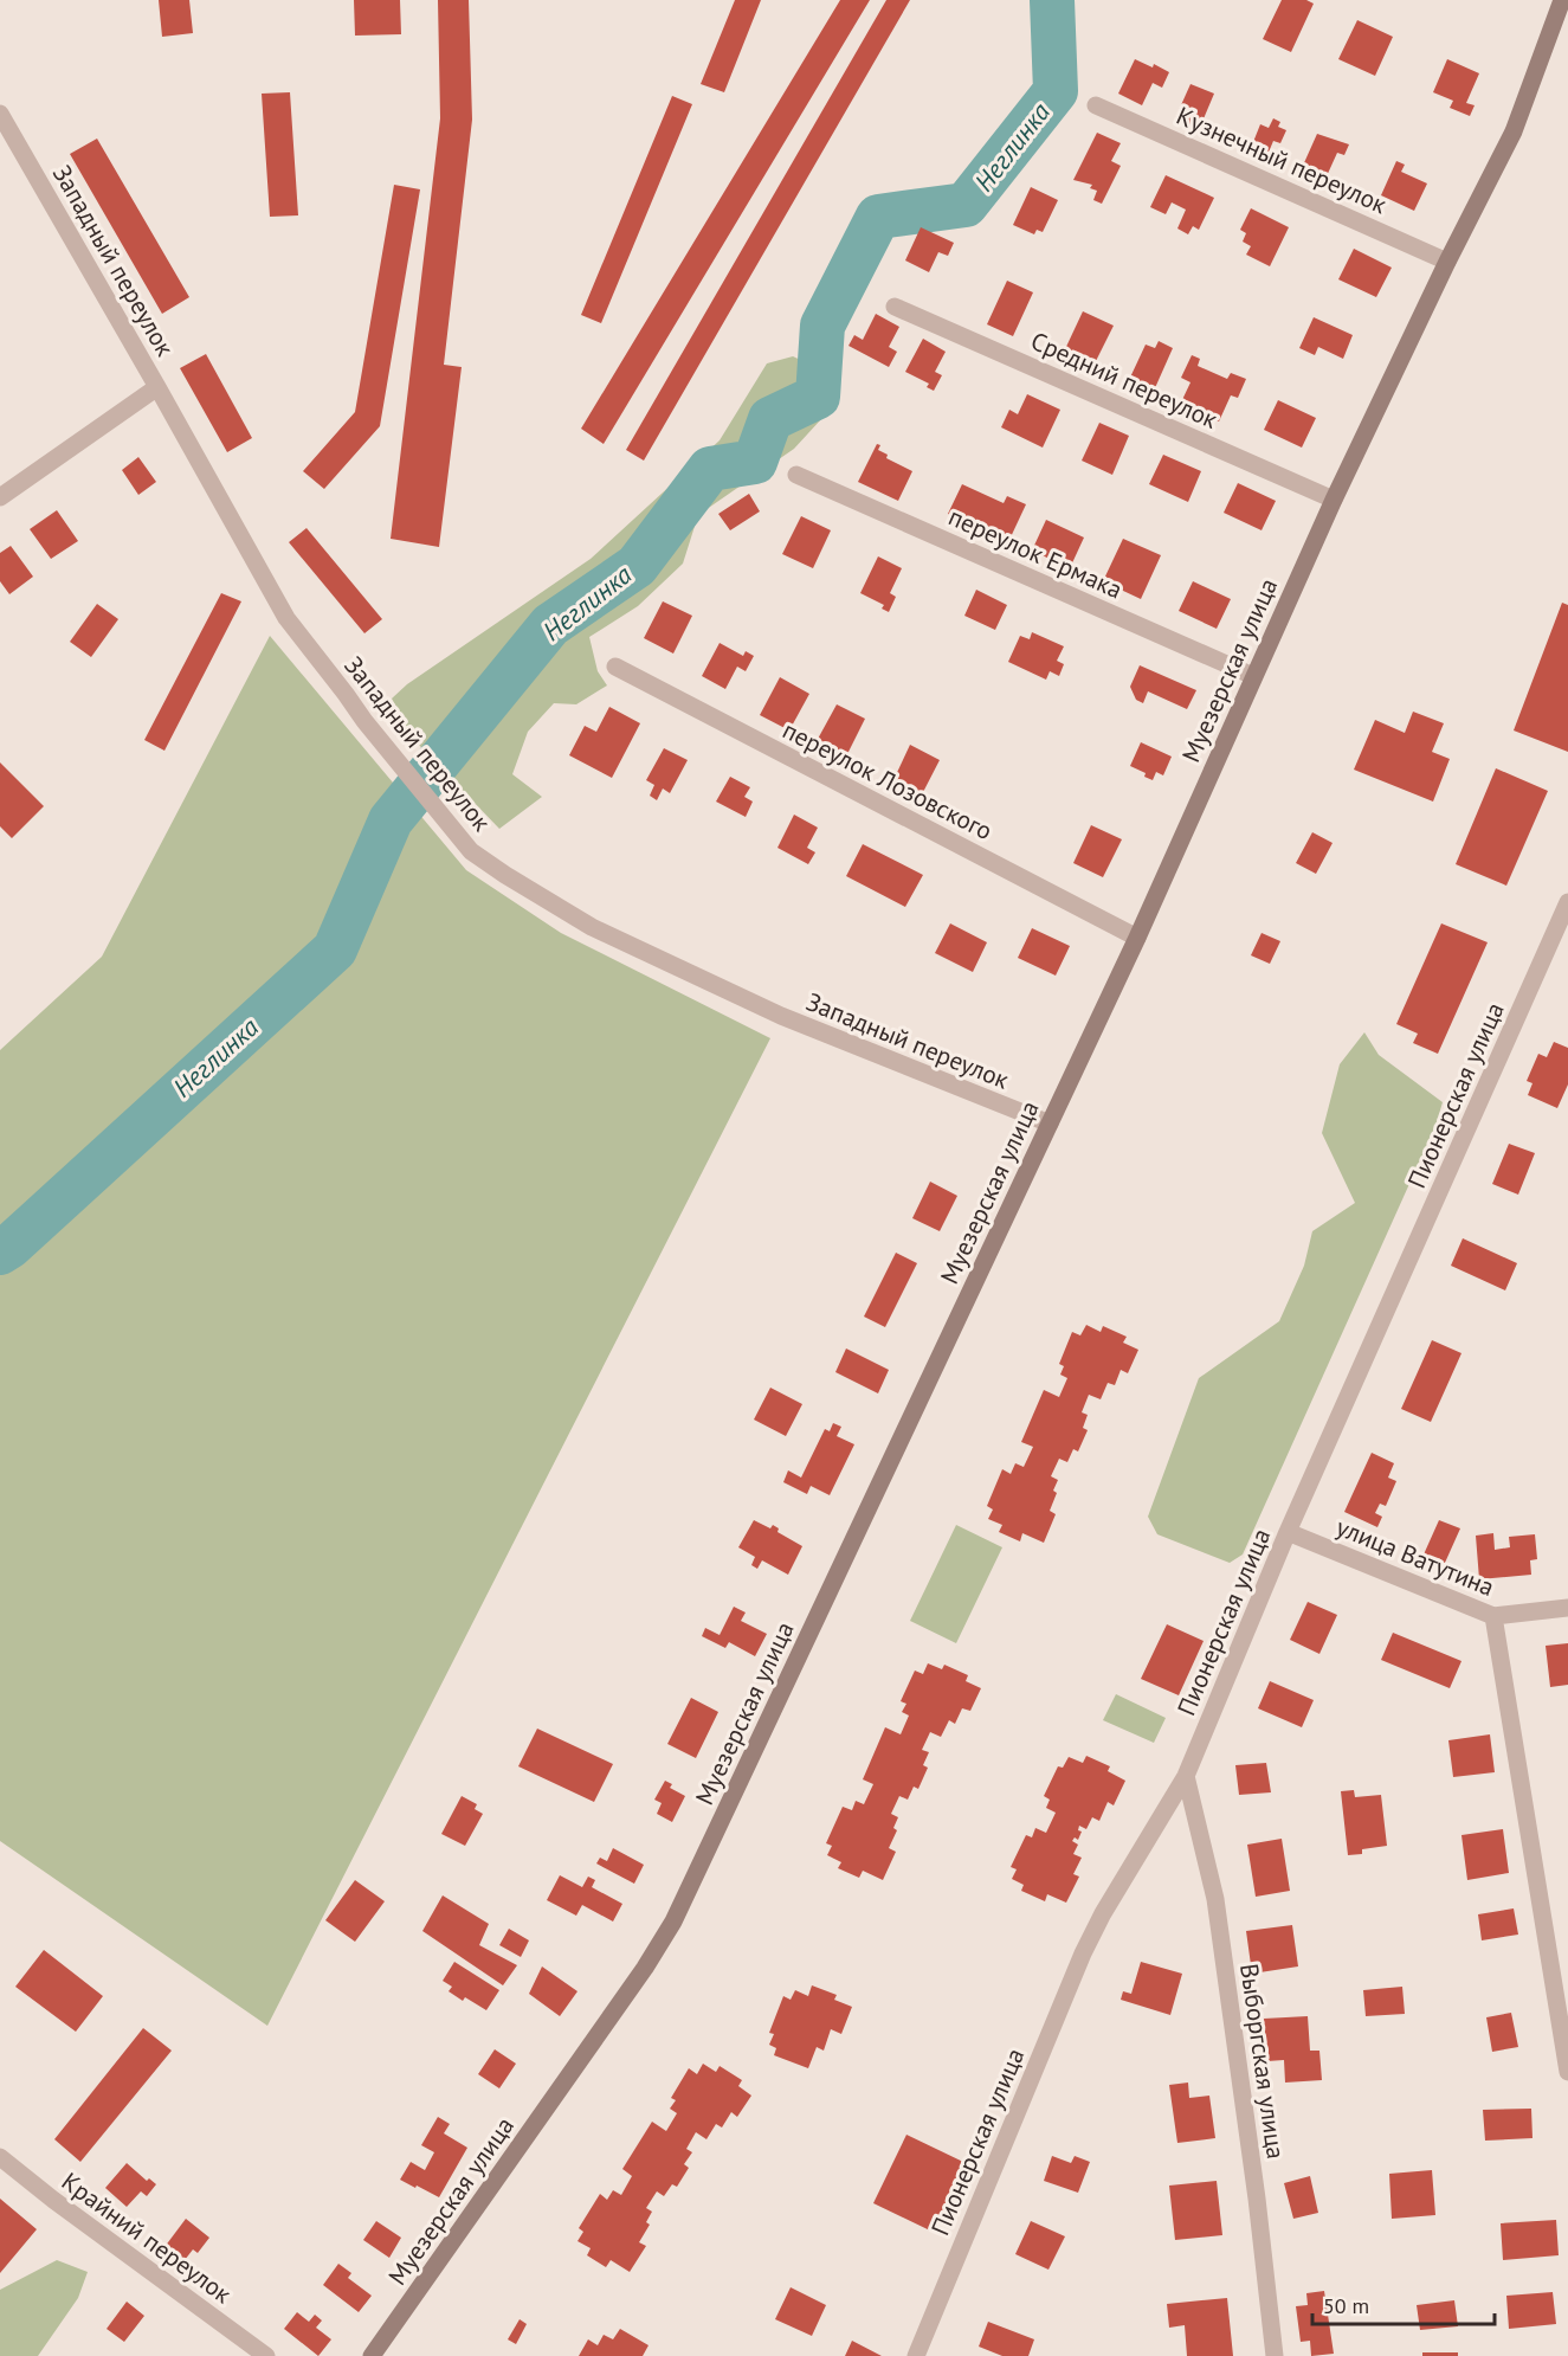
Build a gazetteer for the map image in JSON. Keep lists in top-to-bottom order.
{
  "streets": {
    "main road": ["Муезерская улица"],
    "street": [
      "Кузнечный переулок",
      "Западный переулок",
      "Средний переулок",
      "переулок Ермака",
      "переулок Лозовского",
      "Пионерская улица",
      "улица Ватутина",
      "Выборгская улица",
      "Крайний переулок"
    ]
  },
  "crossings": [
    ["Кузнечный переулок", "Муезерская улица"],
    ["Западный переулок", "Муезерская улица"],
    ["Средний переулок", "Муезерская улица"],
    ["переулок Ермака", "Муезерская улица"],
    ["Муезерская улица", "переулок Лозовского"],
    ["Пионерская улица", "улица Ватутина"],
    ["Пионерская улица", "Выборгская улица"]
  ],
  "water": ["Неглинка"],
  "scale_bar": "50 m"
}
